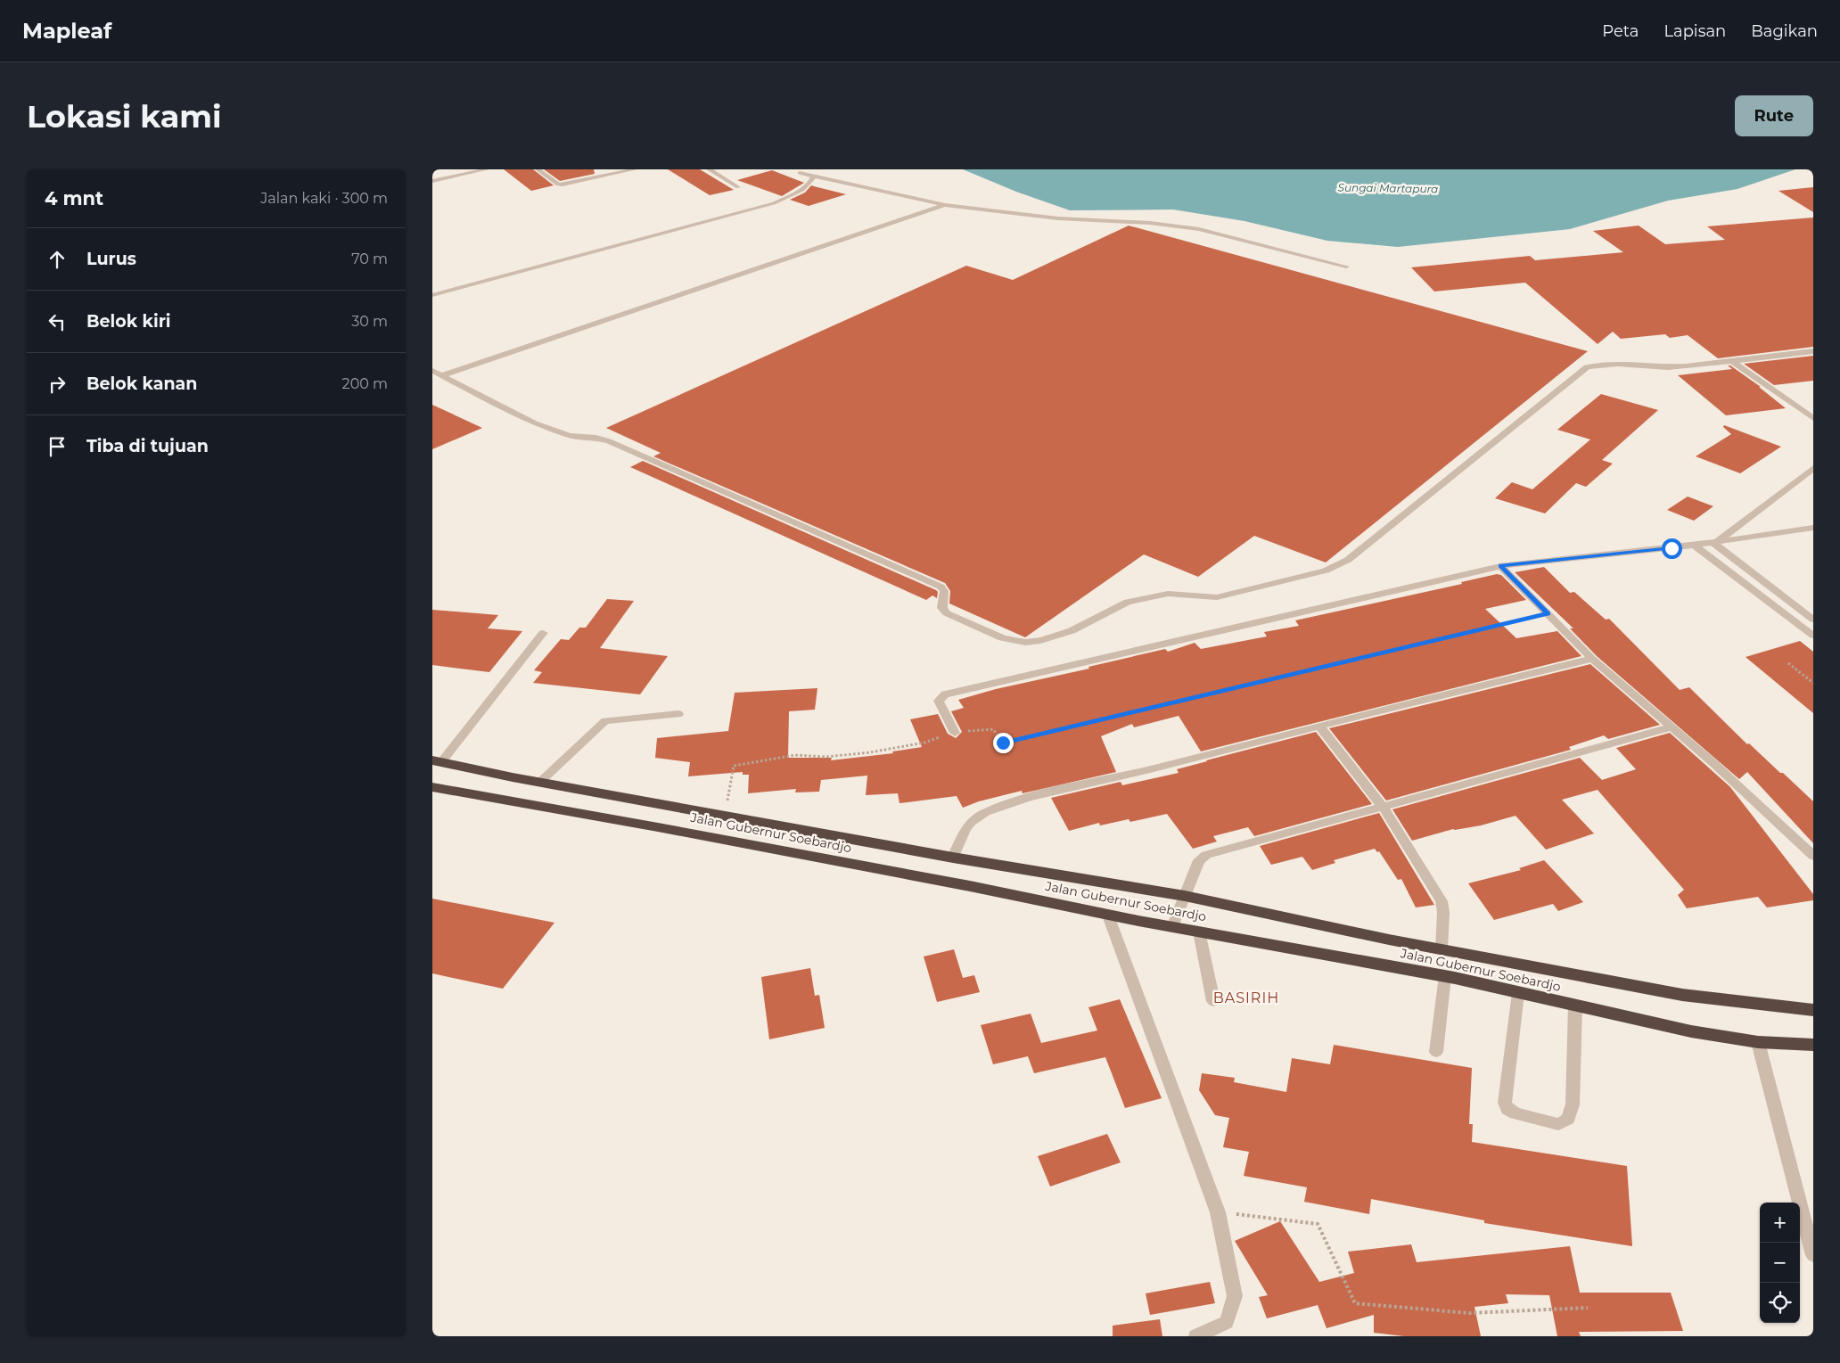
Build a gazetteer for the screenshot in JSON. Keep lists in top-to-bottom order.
{
  "streets": {
    "highway": ["Jalan Gubernur Soebardjo"]
  },
  "districts": ["BASIRIH"],
  "water": ["Sungai Martapura"],
  "page": {
    "header": "Mapleaf",
    "nav": ["Peta", "Lapisan", "Bagikan"],
    "buttons": "Rute",
    "title": "Lokasi kami",
    "heading": ["4 mnt", "Jalan kaki · 300 m"],
    "list": [
      ["Lurus", "70 m"],
      ["Belok kiri", "30 m"],
      ["Belok kanan", "200 m"],
      "Tiba di tujuan"
    ],
    "map_buttons": ["+", "−"]
  }
}
